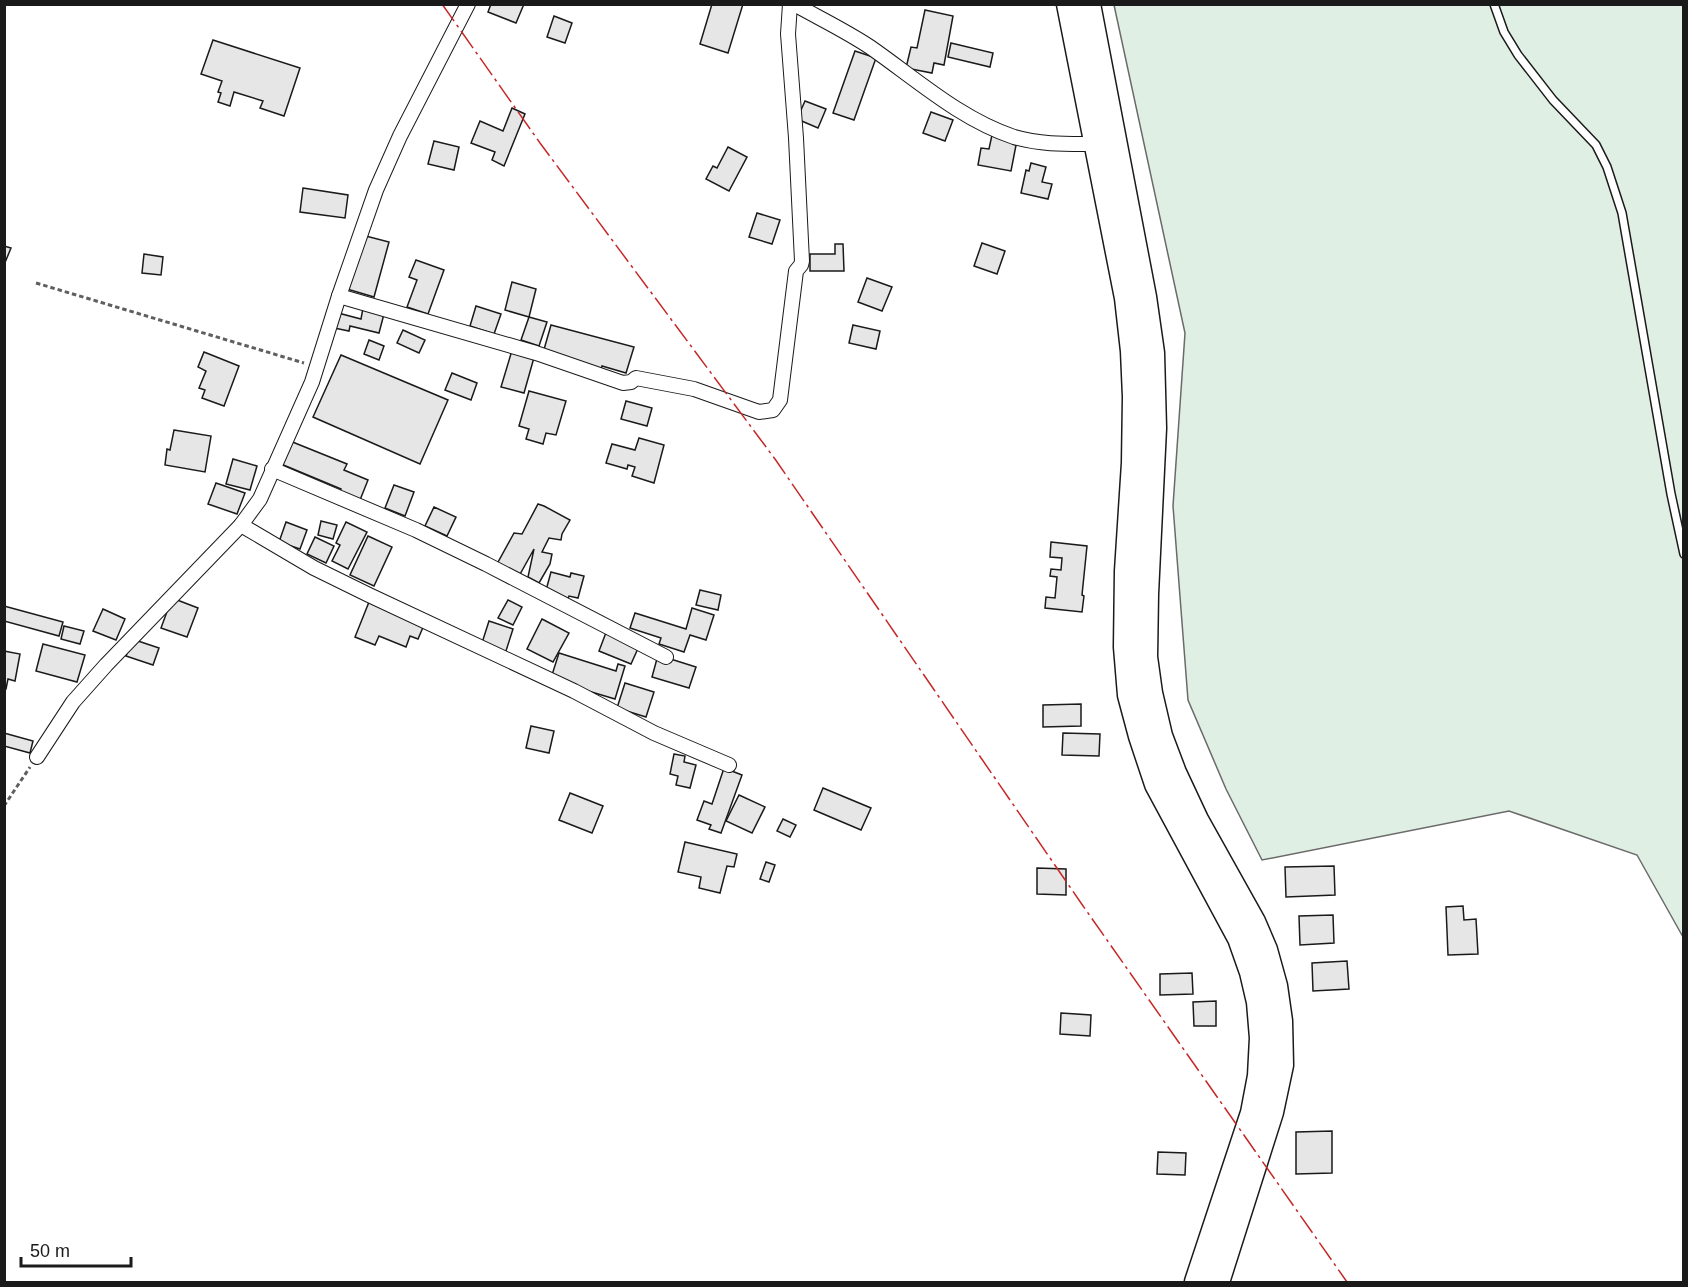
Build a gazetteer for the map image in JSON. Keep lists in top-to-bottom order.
{
  "scale_bar": "50 m"
}
